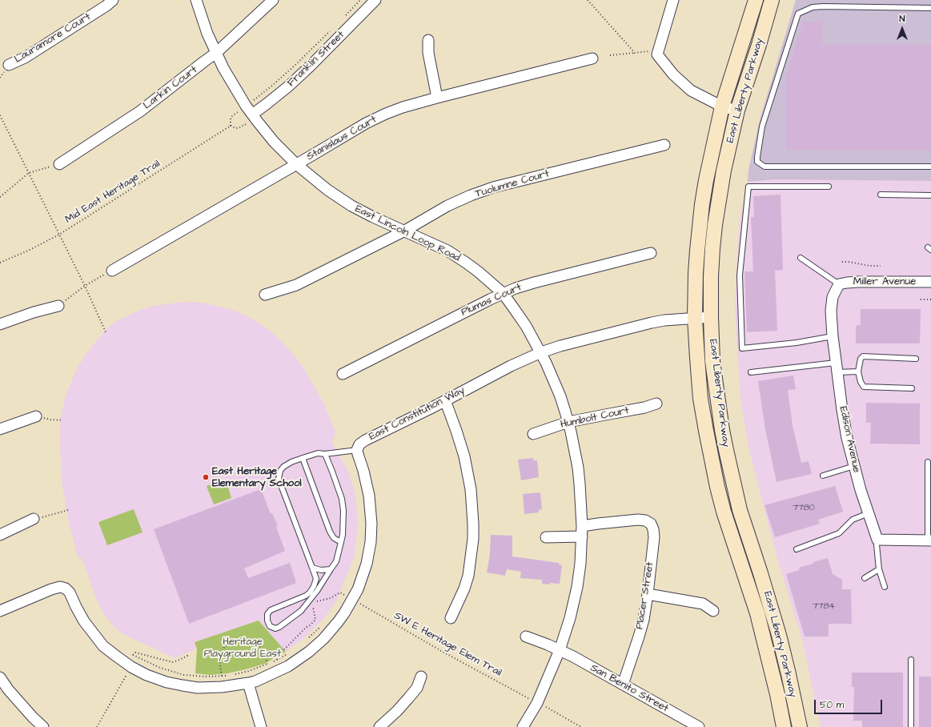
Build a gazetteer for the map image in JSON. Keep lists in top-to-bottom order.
{
  "streets": {
    "street": [
      "Lauramore Court",
      "Franklin Street",
      "Larkin Court",
      "East Liberty Parkway",
      "Stanislaus Court",
      "Tuolumne Court",
      "East Lincoln Loop Road",
      "Miller Avenue",
      "Plumas Court",
      "East Constitution Way",
      "Humbolt Court",
      "Edison Avenue",
      "Placer Street",
      "San Benito Street"
    ],
    "path": ["Mid East Heritage Trail", "SW E Heritage Elem Trail"]
  },
  "crossings": [
    ["Franklin Street", "East Lincoln Loop Road"],
    ["Larkin Court", "East Lincoln Loop Road"],
    ["East Liberty Parkway", "East Constitution Way"],
    ["Stanislaus Court", "East Lincoln Loop Road"],
    ["Tuolumne Court", "East Lincoln Loop Road"],
    ["East Lincoln Loop Road", "Plumas Court"],
    ["East Lincoln Loop Road", "East Constitution Way"],
    ["East Lincoln Loop Road", "Humbolt Court"],
    ["East Lincoln Loop Road", "Placer Street"],
    ["East Lincoln Loop Road", "San Benito Street"],
    ["Miller Avenue", "Edison Avenue"],
    ["Placer Street", "San Benito Street"]
  ],
  "parks": ["Heritage Playground East"],
  "places": ["East Heritage Elementary School"],
  "house_numbers": ["7780", "7784"],
  "scale_bar": "50 m",
  "north": "top"
}
